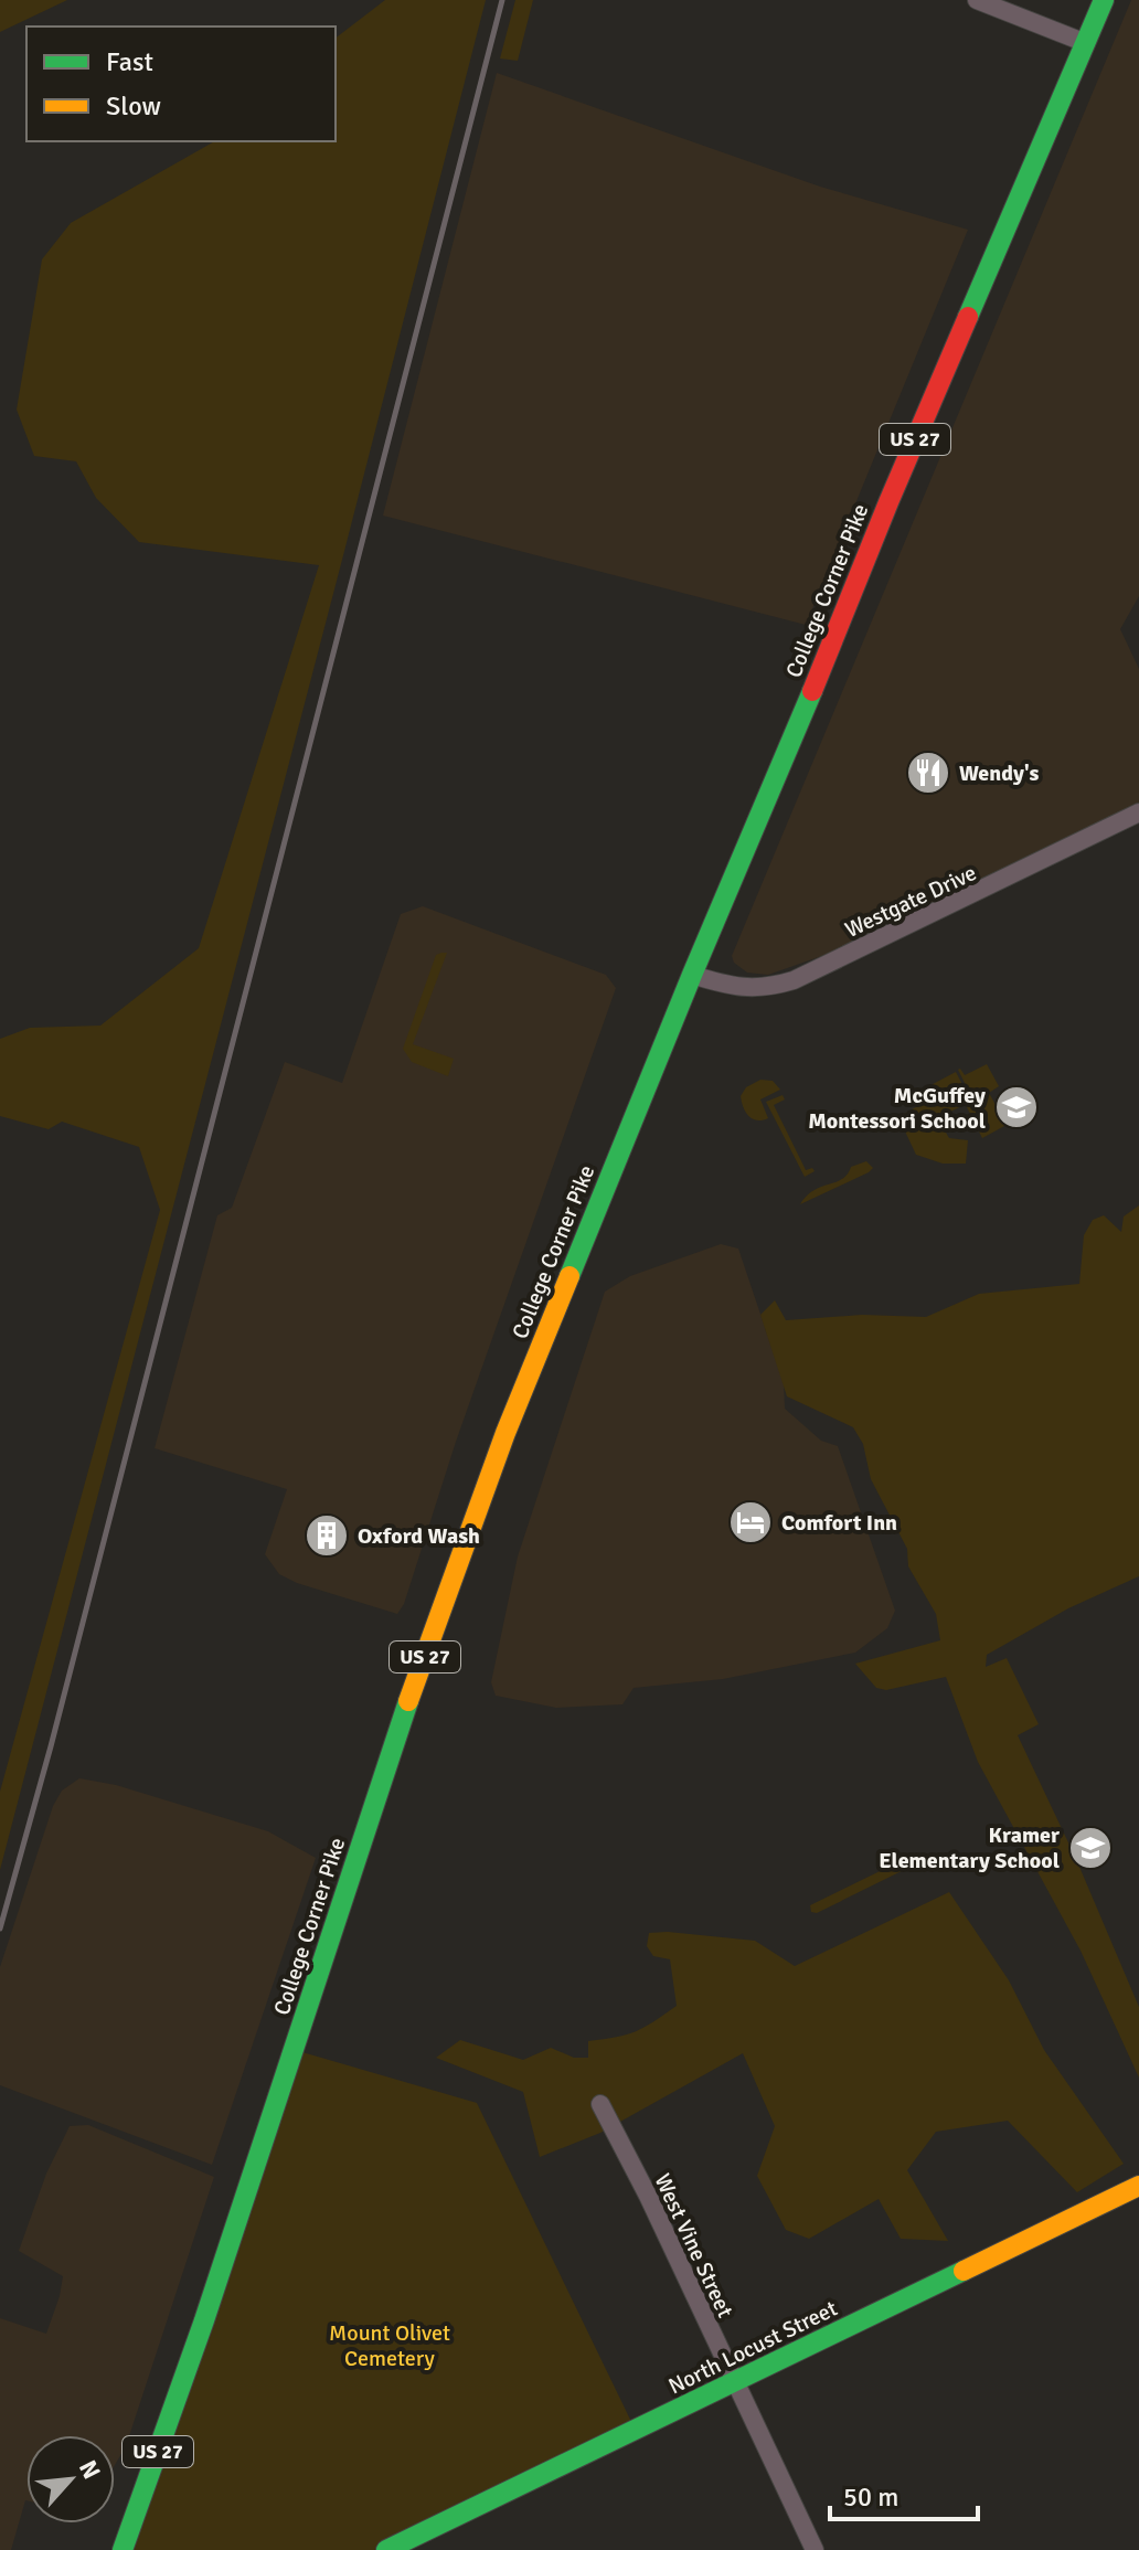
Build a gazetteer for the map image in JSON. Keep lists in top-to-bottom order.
{
  "streets": {
    "main road": ["US 27", "College Corner Pike", "North Locust Street"],
    "street": ["Westgate Drive", "West Vine Street"]
  },
  "crossings": [
    ["College Corner Pike", "Westgate Drive"],
    ["West Vine Street", "North Locust Street"]
  ],
  "parks": ["Mount Olivet Cemetery"],
  "places": {
    "restaurant": ["Wendy's"],
    "school or university": ["McGuffey Montessori School", "Kramer Elementary School"],
    "hotel": ["Comfort Inn"],
    "building": ["Oxford Wash"]
  },
  "legend": ["Fast", "Slow"],
  "scale_bar": "50 m",
  "north": "top right"
}
